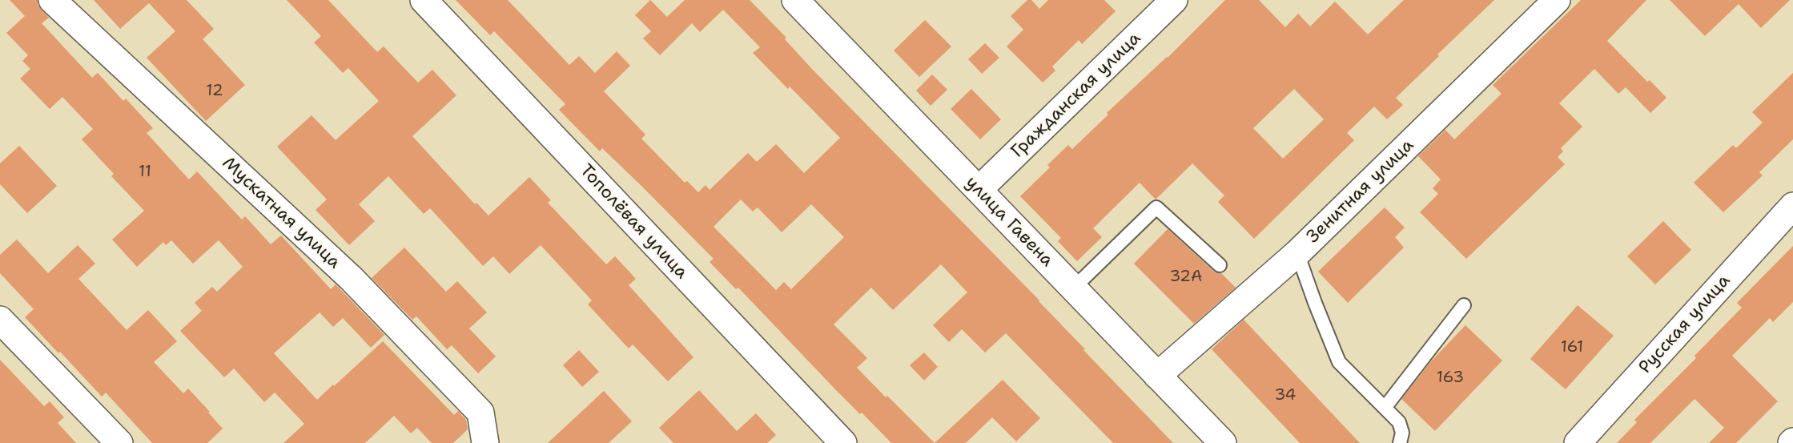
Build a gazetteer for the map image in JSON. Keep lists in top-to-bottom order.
{
  "streets": {
    "street": [
      "Гражданская улица",
      "Зенитная улица",
      "Мускатная улица",
      "Тополёвая улица",
      "улица Гавена",
      "Русская улица"
    ]
  },
  "crossings": [
    ["Гражданская улица", "улица Гавена"],
    ["Зенитная улица", "улица Гавена"]
  ],
  "house_numbers": [
    "12",
    "11",
    "32А",
    "161",
    "163",
    "34"
  ]
}
